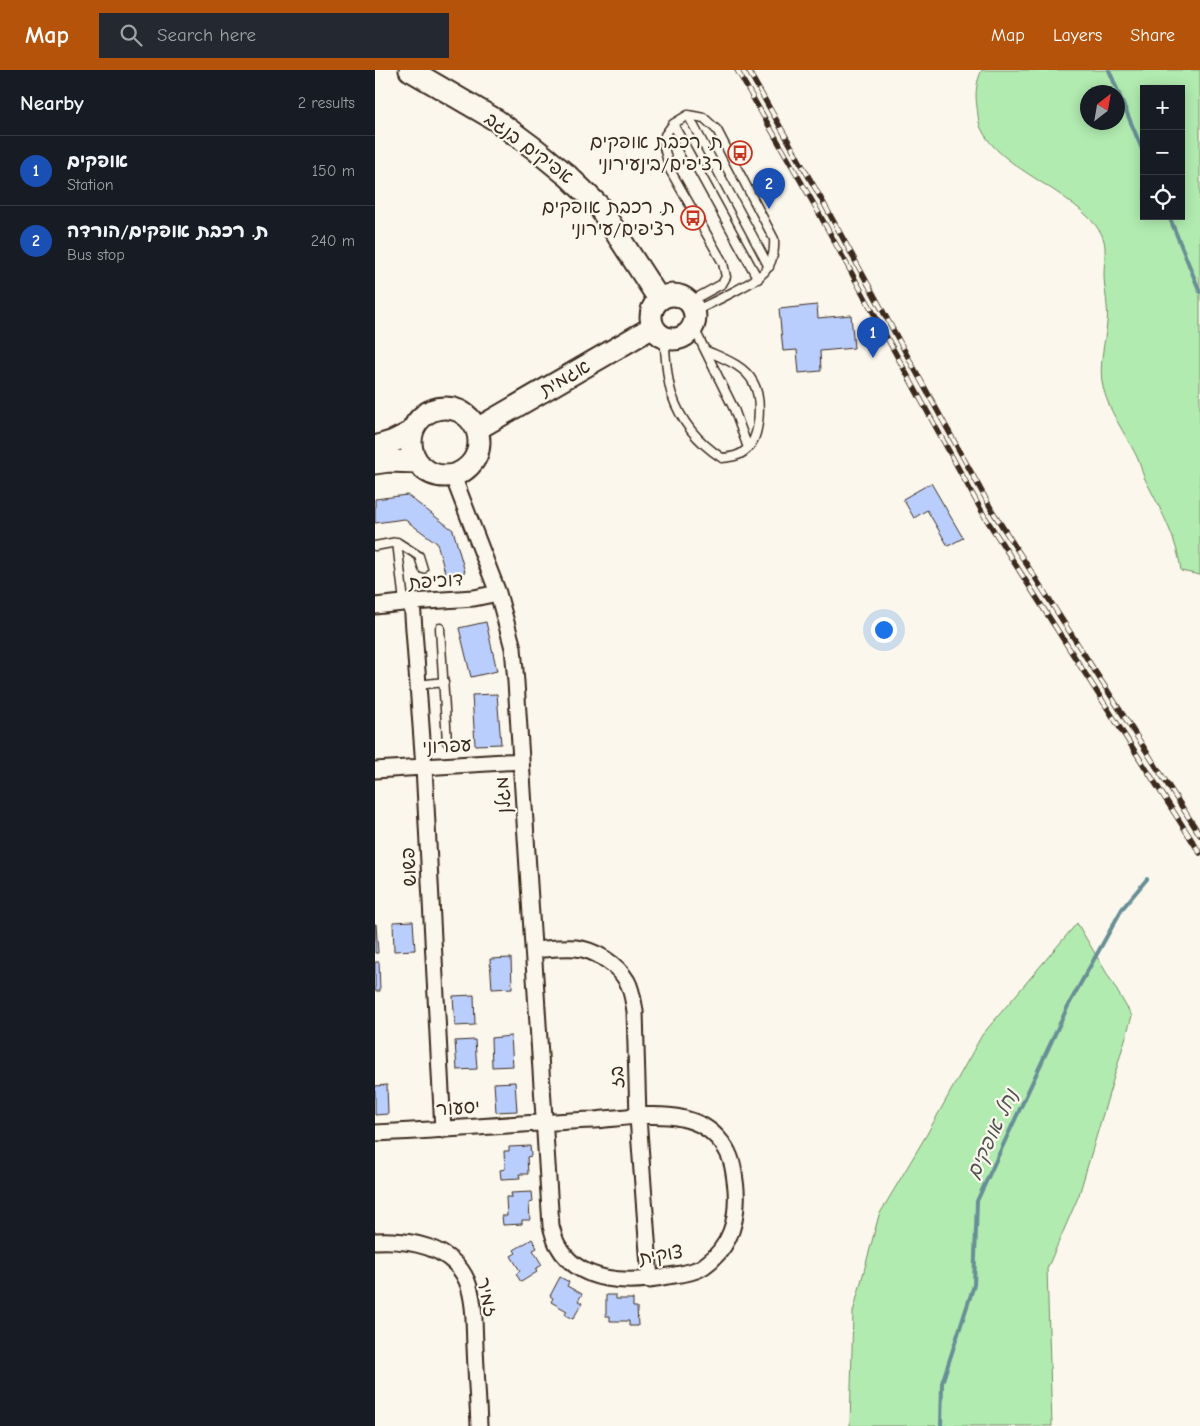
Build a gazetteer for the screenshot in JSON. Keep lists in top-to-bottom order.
{
  "streets": {
    "street": [
      "אפיקים בנגב",
      "אגמית",
      "דוכיפת",
      "עפרוני",
      "מגלן",
      "פשוש",
      "בז",
      "יסעור",
      "צוקית",
      "זמיר"
    ]
  },
  "crossings": [
    ["אפיקים בנגב", "אגמית"],
    ["אגמית", "מגלן"],
    ["דוכיפת", "מגלן"],
    ["דוכיפת", "פשוש"],
    ["עפרוני", "מגלן"],
    ["עפרוני", "פשוש"],
    ["מגלן", "בז"],
    ["מגלן", "יסעור"],
    ["מגלן", "צוקית"],
    ["פשוש", "יסעור"],
    ["בז", "צוקית"],
    ["יסעור", "צוקית"]
  ],
  "water": ["נחל אופקים"],
  "places": {
    "bus stop": ["ת. רכבת אופקים רציפים/בינעירוני", "ת. רכבת אופקים רציפים/עירוני"]
  },
  "north": "top right",
  "page": {
    "header": "Map",
    "search": "Search here",
    "nav": ["Map", "Layers", "Share"],
    "heading": ["Nearby", "2 results"],
    "map_buttons": ["+", "−"],
    "list": [
      {
        "mark": "1",
        "name": "אופקים",
        "note": "Station",
        "value": "150 m"
      },
      {
        "mark": "2",
        "name": "ת. רכבת אופקים/הורדה",
        "note": "Bus stop",
        "value": "240 m"
      }
    ],
    "pins": ["2", "1"]
  }
}
